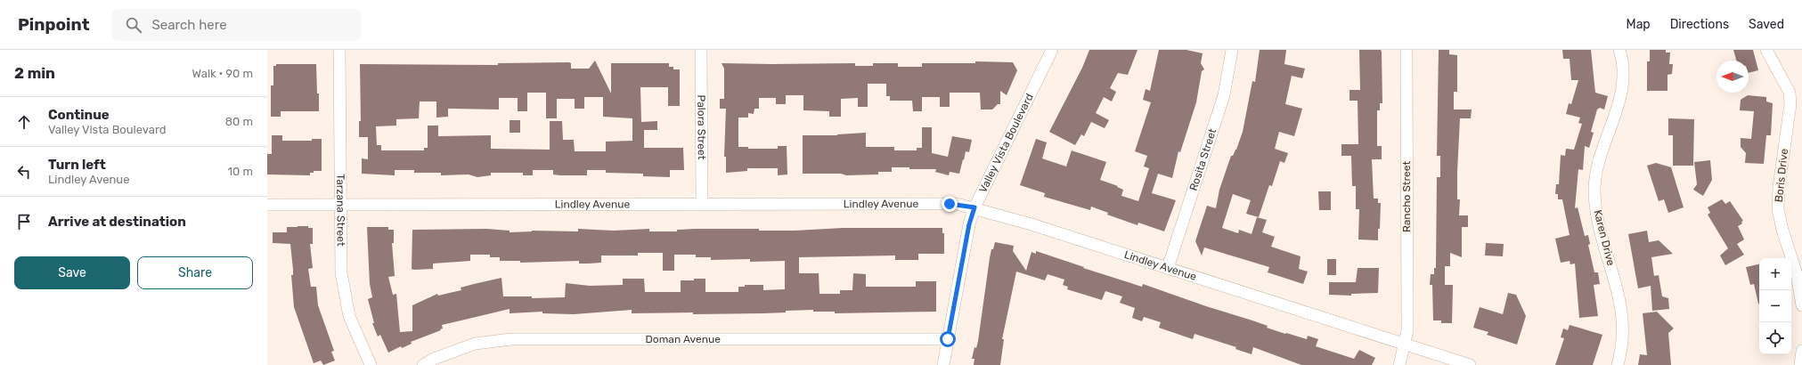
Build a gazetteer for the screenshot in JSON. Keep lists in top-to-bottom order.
{
  "streets": {
    "street": [
      "Palora Street",
      "Valley Vista Boulevard",
      "Rosita Street",
      "Boris Drive",
      "Rancho Street",
      "Lindley Avenue",
      "Tarzana Street",
      "Karen Drive",
      "Doman Avenue"
    ]
  },
  "crossings": [
    ["Palora Street", "Lindley Avenue"],
    ["Valley Vista Boulevard", "Lindley Avenue"],
    ["Valley Vista Boulevard", "Doman Avenue"],
    ["Rosita Street", "Lindley Avenue"],
    ["Rancho Street", "Lindley Avenue"],
    ["Lindley Avenue", "Tarzana Street"]
  ],
  "north": "left",
  "page": {
    "header": "Pinpoint",
    "search": "Search here",
    "nav": ["Map", "Directions", "Saved"],
    "heading": ["2 min", "Walk · 90 m"],
    "list": [
      ["Continue", "Valley Vista Boulevard", "80 m"],
      ["Turn left", "Lindley Avenue", "10 m"],
      "Arrive at destination"
    ],
    "buttons": ["Save", "Share"],
    "map_buttons": ["+", "−"]
  }
}
